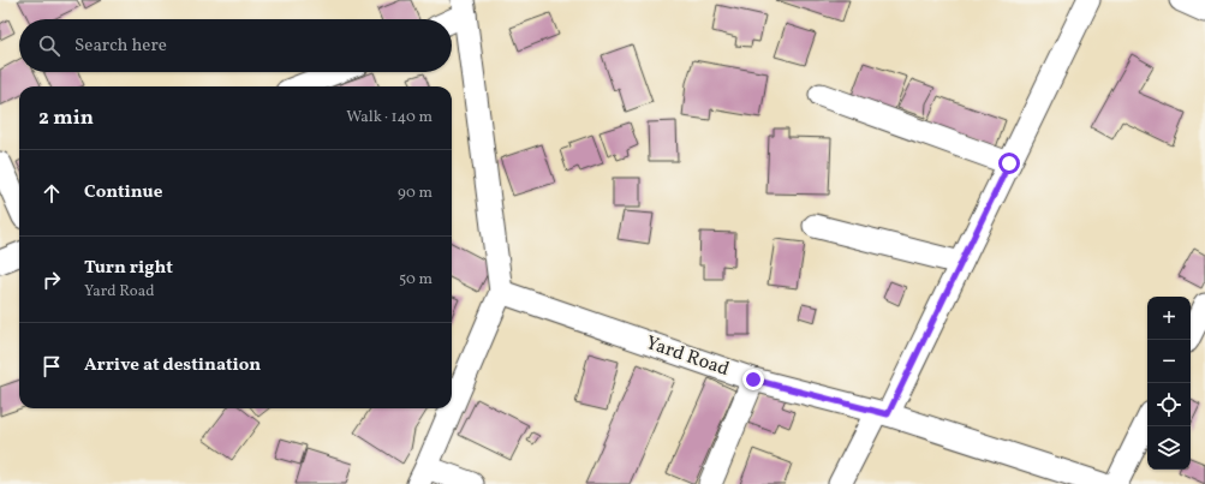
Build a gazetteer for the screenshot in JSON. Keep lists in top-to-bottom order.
{
  "streets": {
    "street": ["Yard Road"]
  },
  "page": {
    "search": "Search here",
    "heading": ["2 min", "Walk · 140 m"],
    "list": [
      ["Continue", "90 m"],
      ["Turn right", "Yard Road", "50 m"],
      "Arrive at destination"
    ],
    "map_buttons": ["+", "−"]
  }
}
